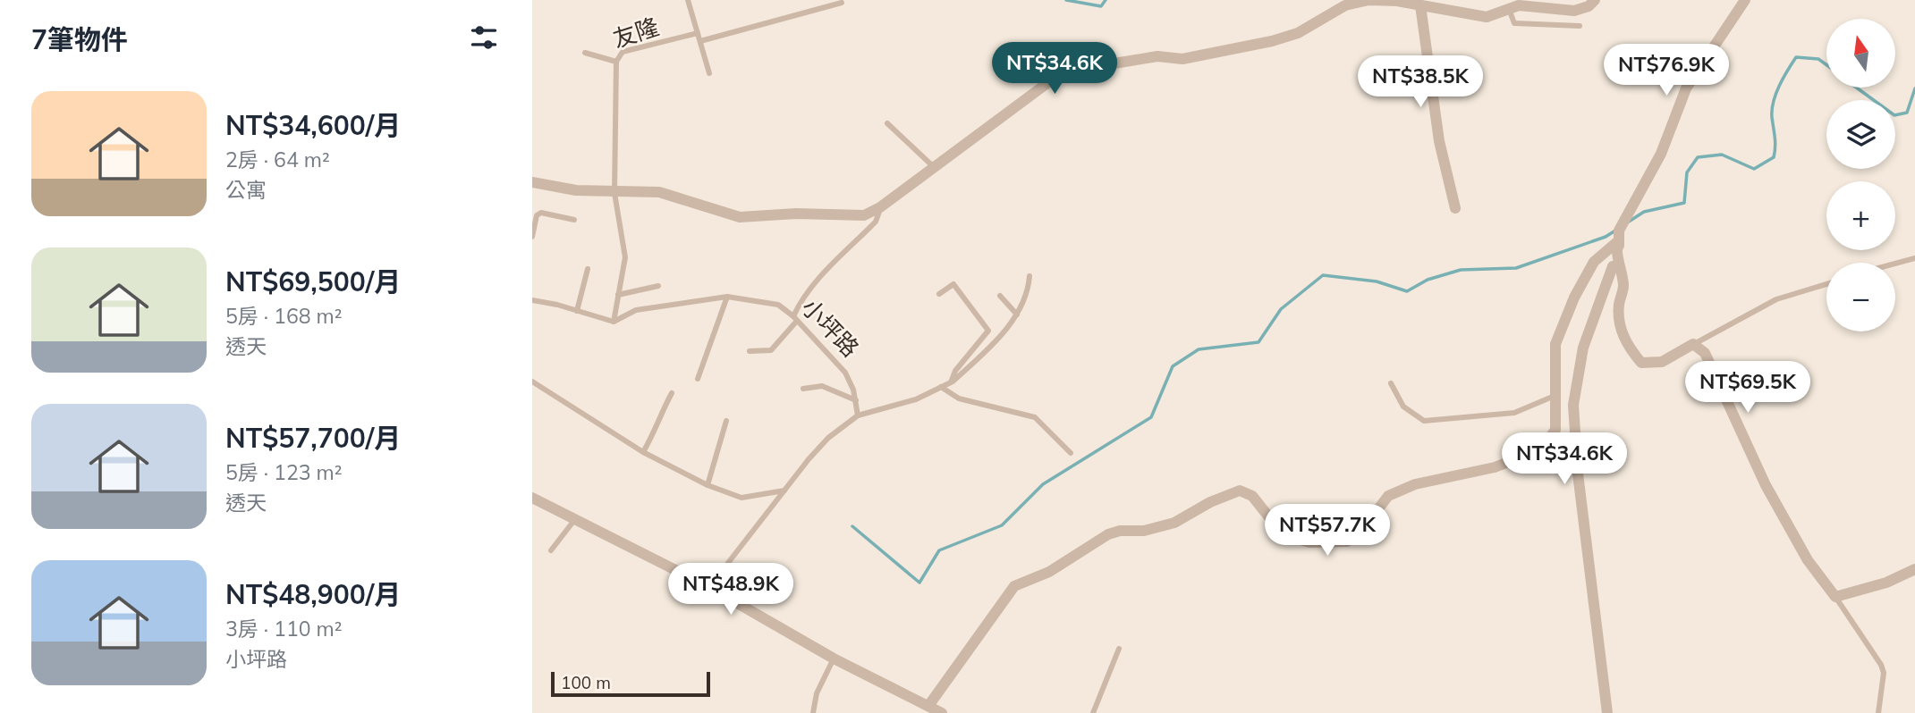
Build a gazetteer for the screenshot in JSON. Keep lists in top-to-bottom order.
{
  "streets": {
    "lane": ["友隆", "小坪路"]
  },
  "scale_bar": "100 m",
  "north": "top",
  "page": {
    "heading": "7筆物件",
    "map_buttons": ["+", "−"],
    "price": [
      "NT$34.6K",
      "NT$76.9K",
      "NT$38.5K",
      "NT$69.5K",
      "NT$34.6K",
      "NT$57.7K",
      "NT$48.9K"
    ],
    "list": [
      {
        "name": "NT$34,600/月",
        "note": "2房 · 64 m² · 公寓"
      },
      {
        "name": "NT$69,500/月",
        "note": "5房 · 168 m² · 透天"
      },
      {
        "name": "NT$57,700/月",
        "note": "5房 · 123 m² · 透天"
      },
      {
        "name": "NT$48,900/月",
        "note": "3房 · 110 m² · 小坪路"
      }
    ],
    "scale": "100 m"
  }
}
